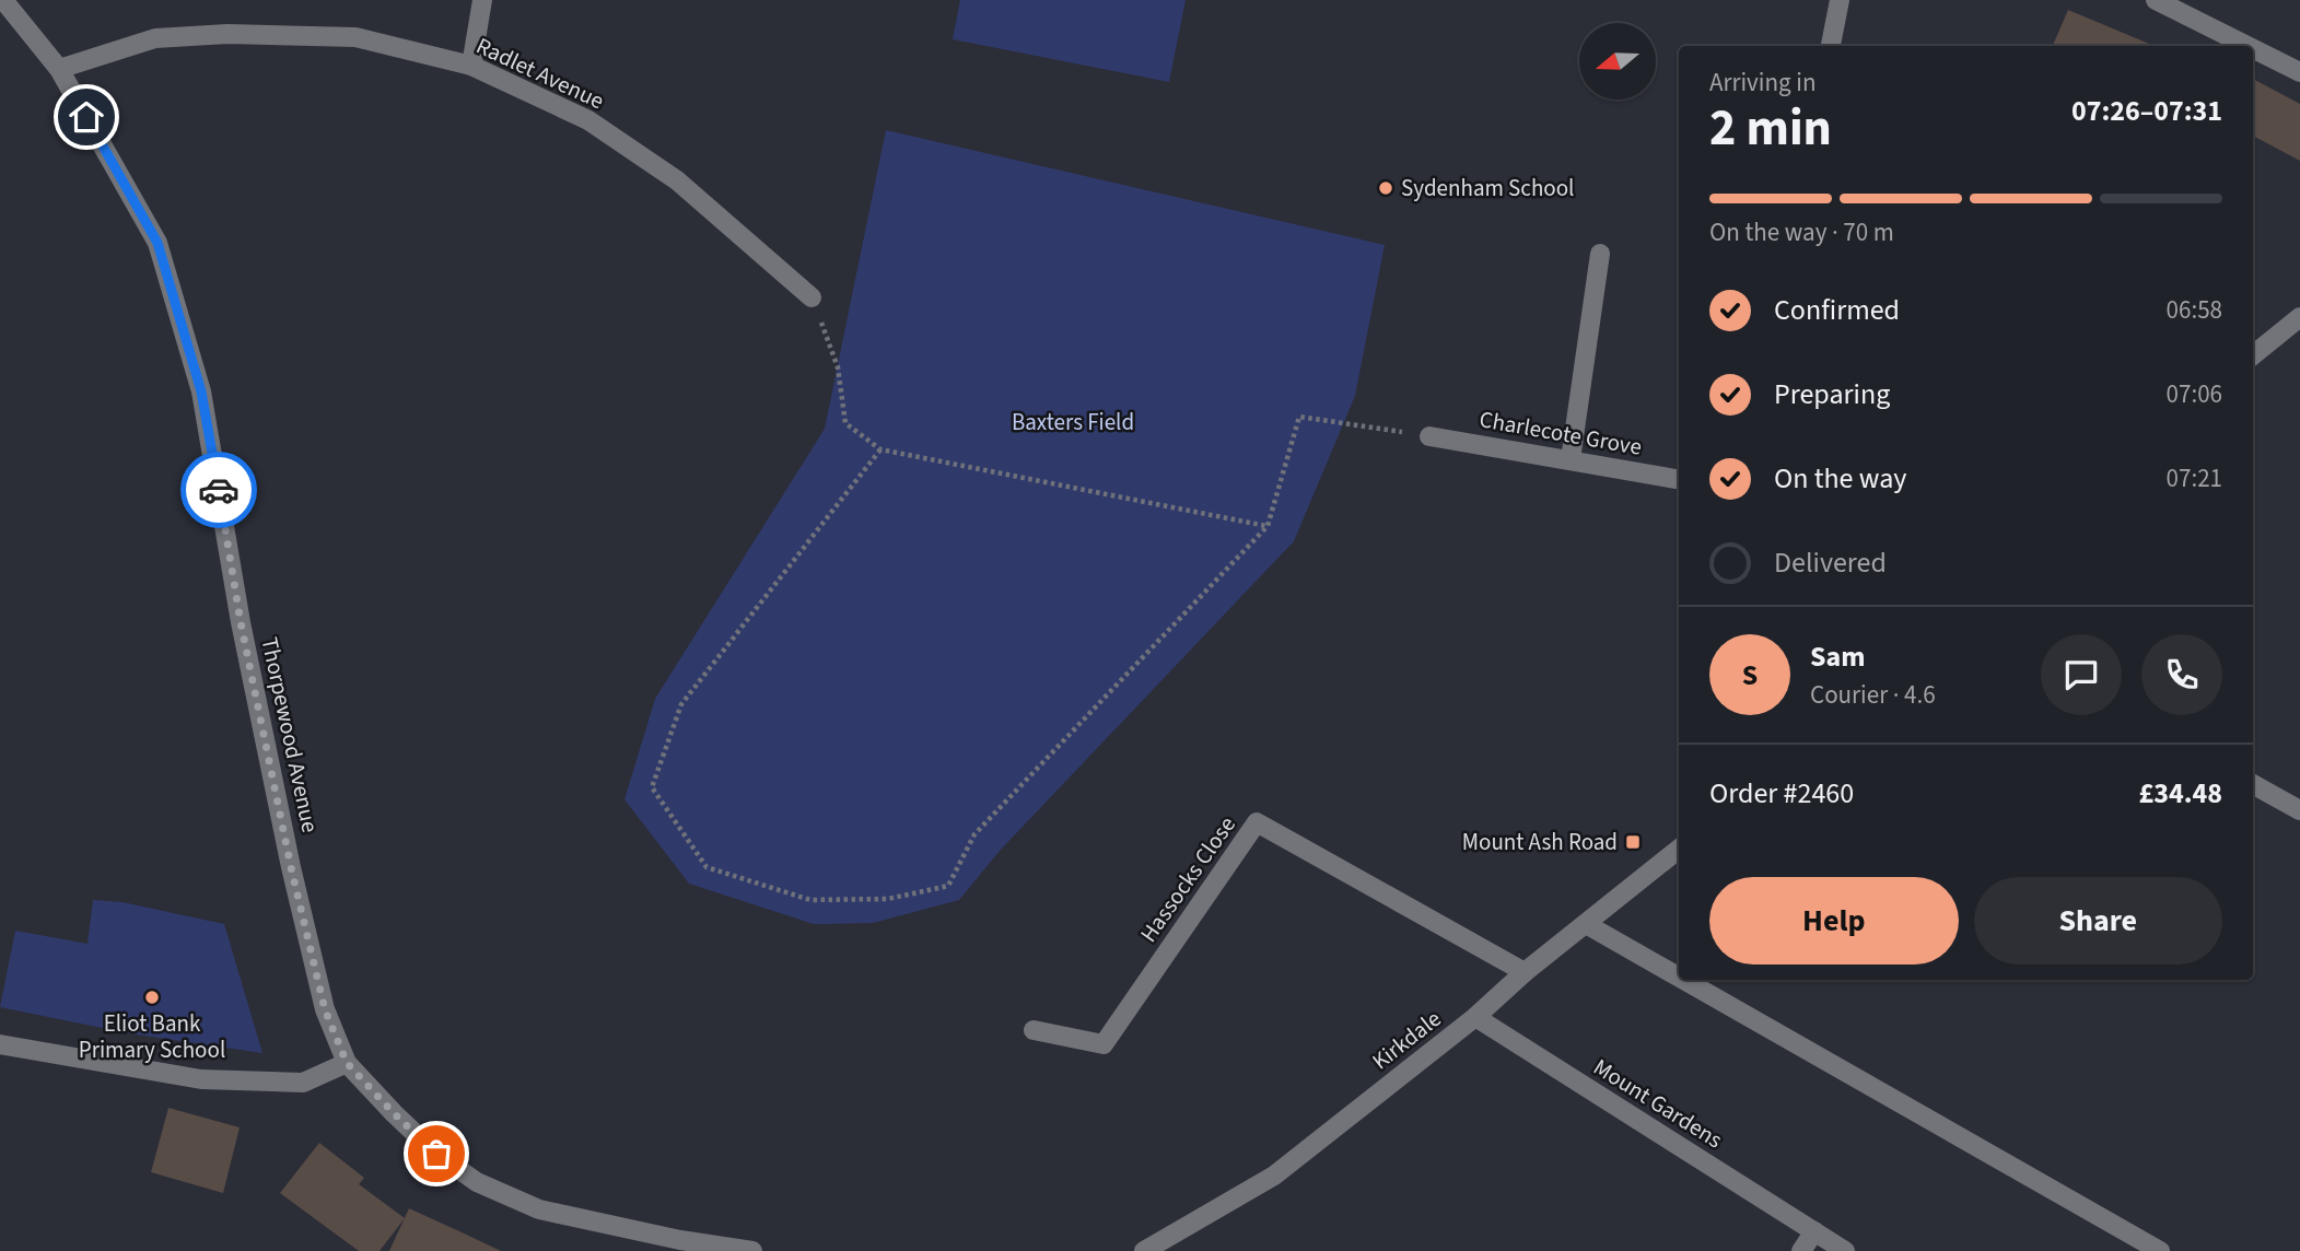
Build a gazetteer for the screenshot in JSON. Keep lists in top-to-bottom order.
{
  "streets": {
    "street": [
      "Radlet Avenue",
      "Charlecote Grove",
      "Thorpewood Avenue",
      "Hassocks Close",
      "Kirkdale",
      "Mount Gardens"
    ]
  },
  "crossings": [
    ["Radlet Avenue", "Thorpewood Avenue"],
    ["Hassocks Close", "Kirkdale"],
    ["Kirkdale", "Mount Gardens"]
  ],
  "parks": ["Baxters Field"],
  "places": {
    "other": ["Sydenham School", "Eliot Bank Primary School"],
    "transit": ["Mount Ash Road"]
  },
  "north": "left",
  "page": {
    "heading": ["2 min", "Arriving in", "07:26–07:31"],
    "panel": [
      "Sam",
      "Courier · 4.6",
      "Order #2460",
      "£34.48"
    ],
    "bar": "On the way · 70 m",
    "list": [
      ["Confirmed", "06:58"],
      ["Preparing", "07:06"],
      ["On the way", "07:21"],
      "Delivered"
    ],
    "round": "S",
    "buttons": ["Help", "Share"]
  }
}
